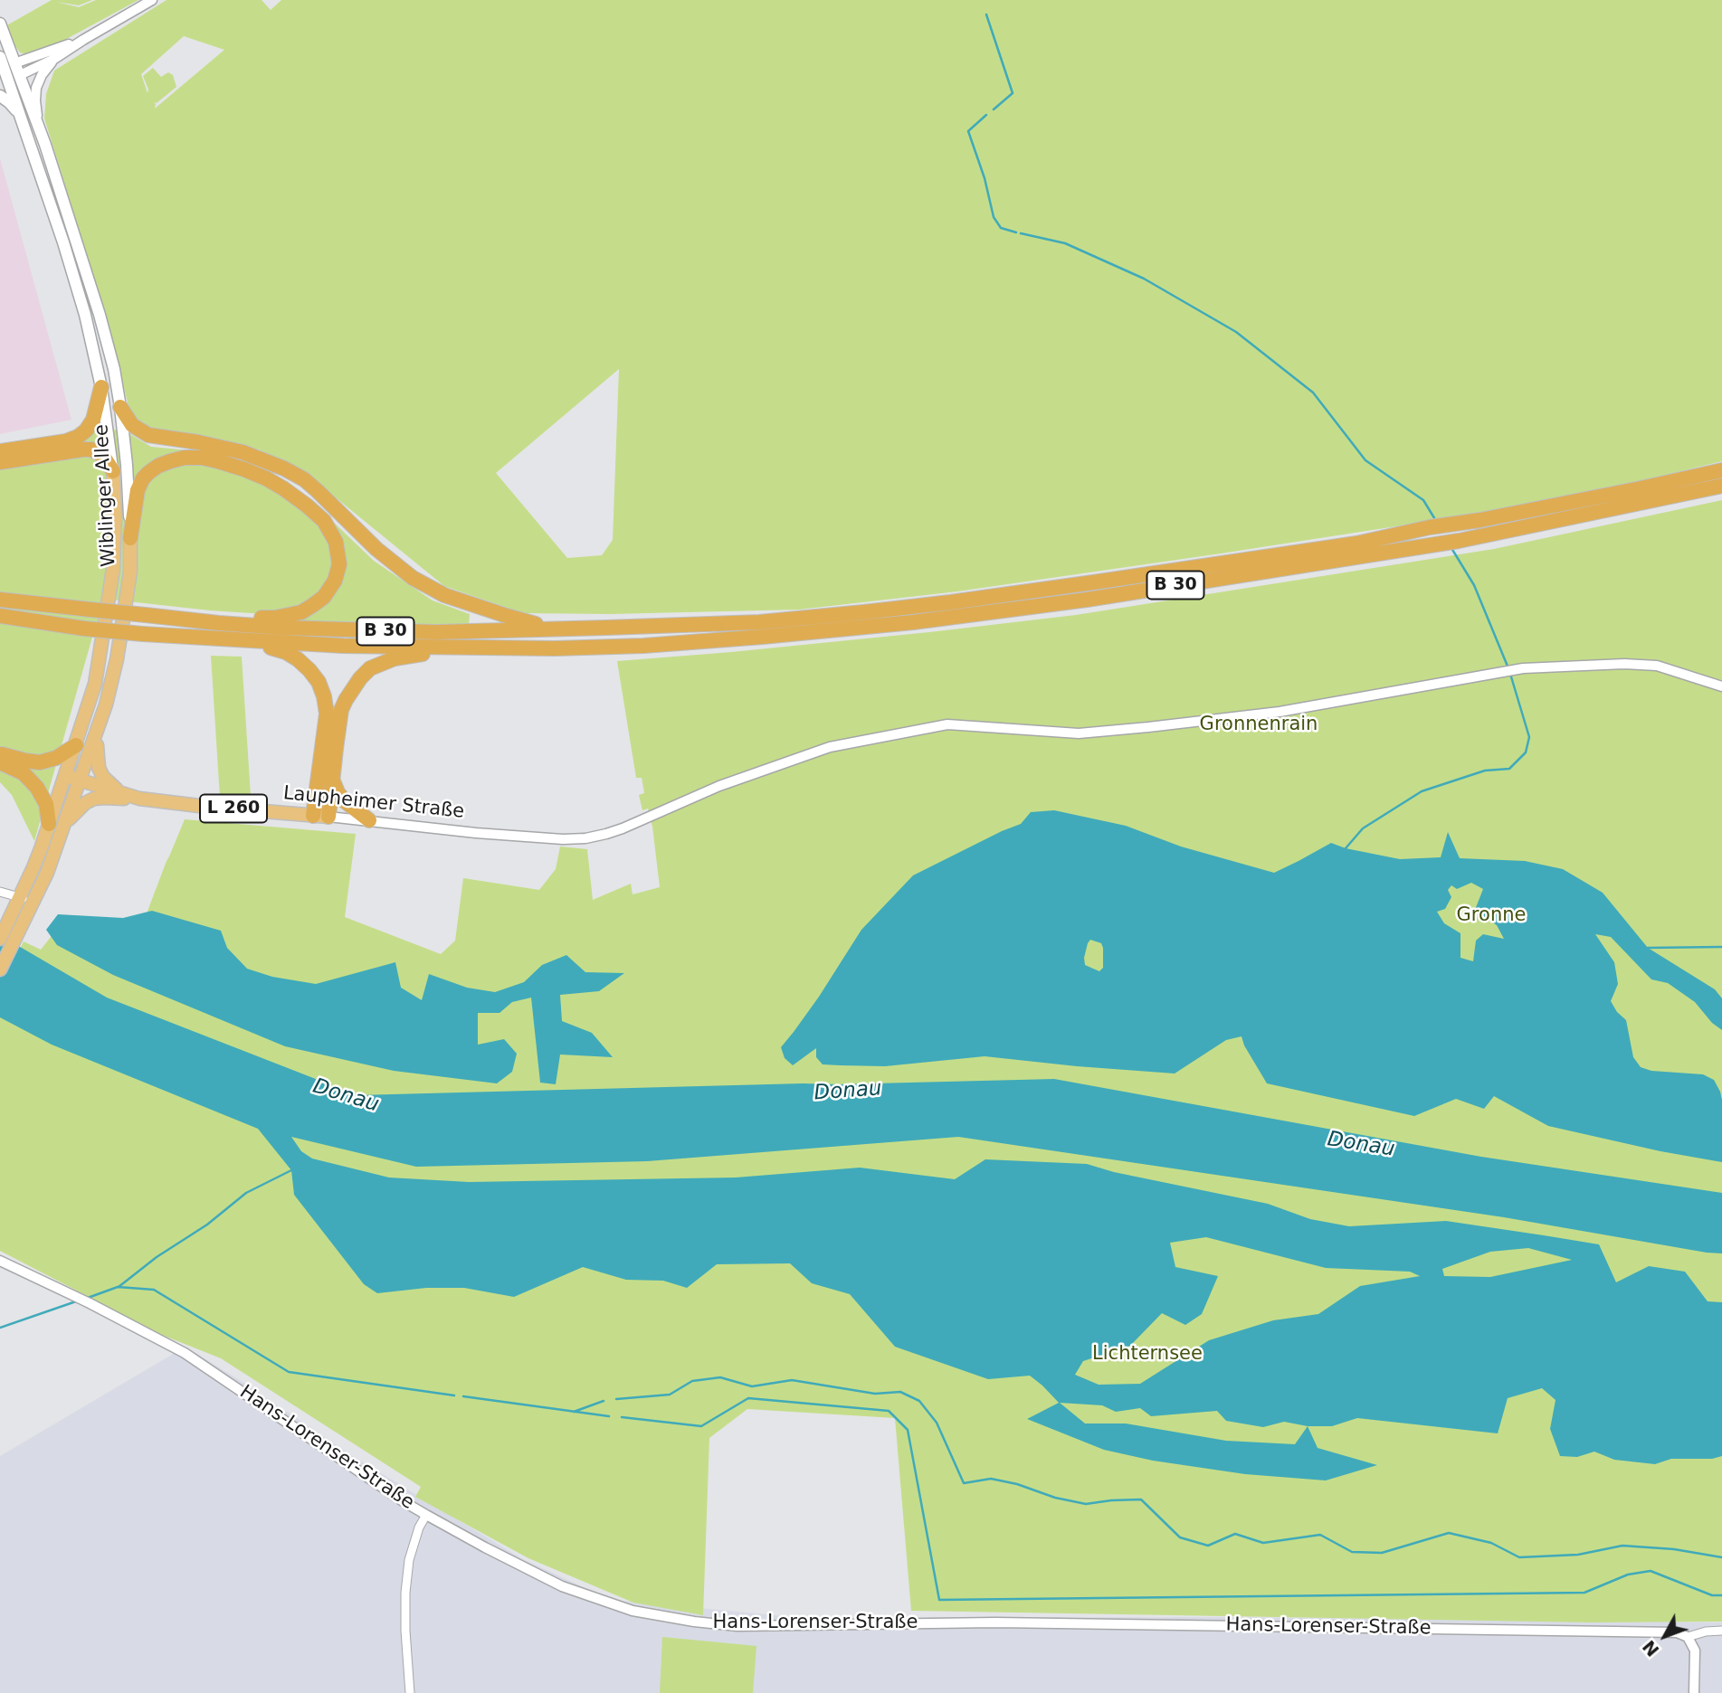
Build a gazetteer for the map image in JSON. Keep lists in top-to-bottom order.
{
  "streets": {
    "highway": ["B 30"],
    "main road": ["Wiblinger Allee", "Laupheimer Straße", "L 260"],
    "street": ["Hans-Lorenser-Straße"]
  },
  "crossings": [
    ["Wiblinger Allee", "Laupheimer Straße"],
    ["Wiblinger Allee", "L 260"],
    ["Laupheimer Straße", "L 260"]
  ],
  "water": ["Donau"],
  "parks": ["Gronnenrain", "Gronne", "Lichternsee"],
  "north": "bottom left"
}
